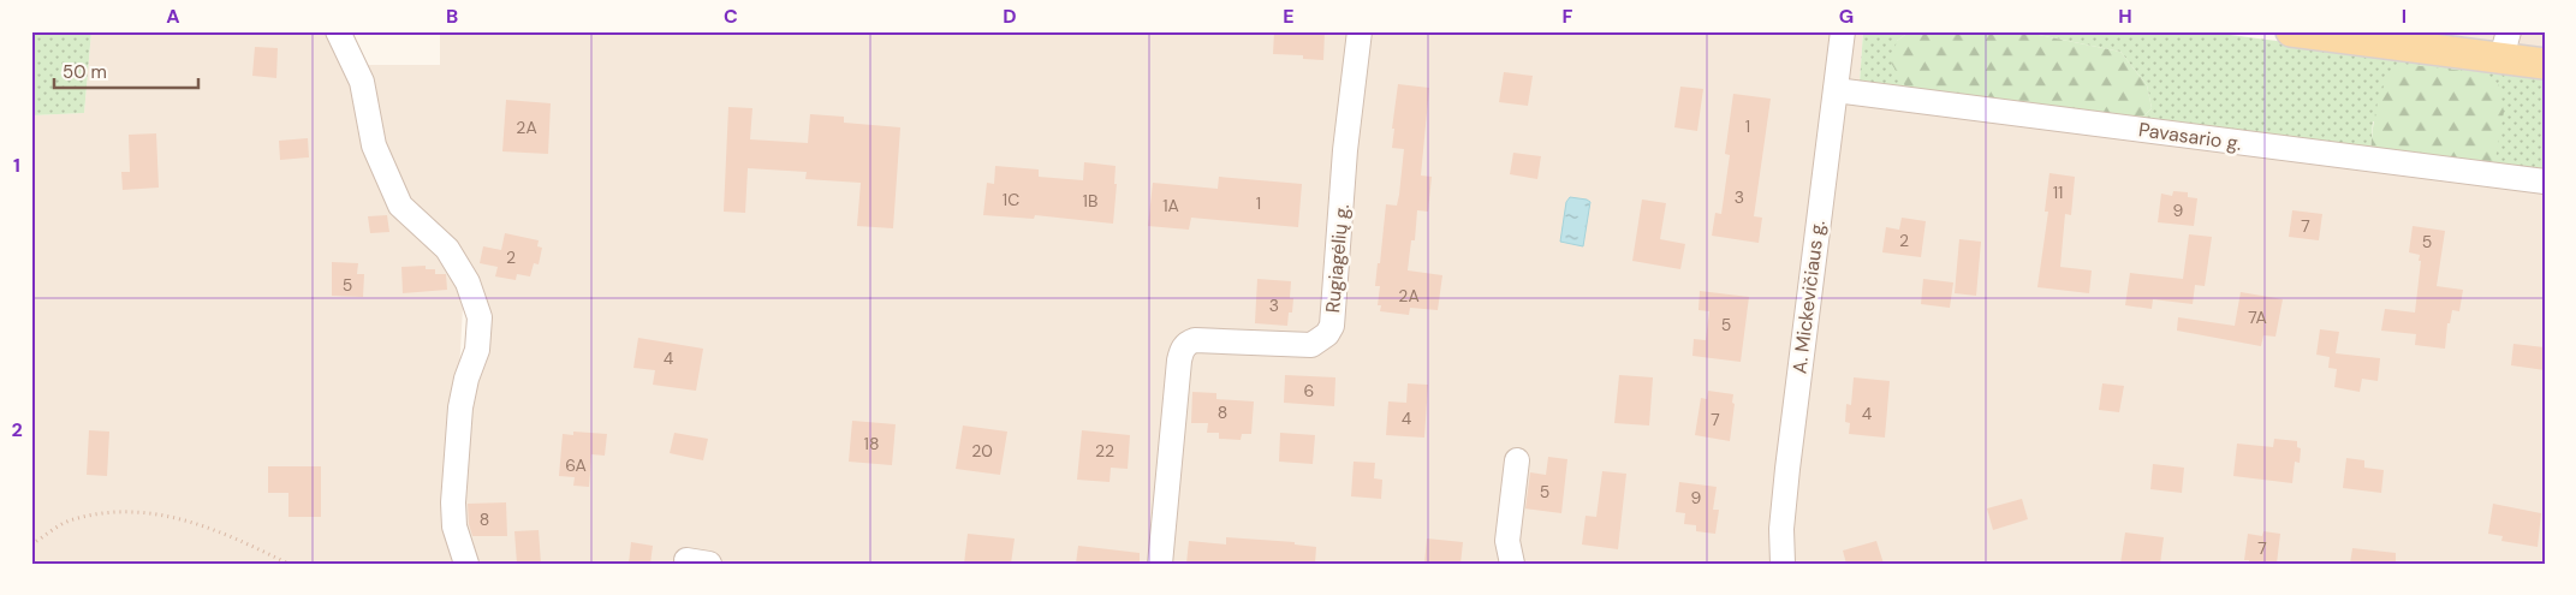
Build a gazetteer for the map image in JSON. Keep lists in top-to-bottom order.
{
  "streets": {
    "street": ["Pavasario g.", "Rugiagėlių g.", "A. Mickevičiaus g."]
  },
  "crossings": [
    ["Pavasario g.", "A. Mickevičiaus g."]
  ],
  "house_numbers": [
    "1",
    "2A",
    "11",
    "3",
    "1C",
    "1B",
    "1",
    "1A",
    "9",
    "7",
    "2",
    "5",
    "2",
    "5",
    "2A",
    "3",
    "7A",
    "5",
    "4",
    "6",
    "8",
    "4",
    "4",
    "7",
    "18",
    "20",
    "22",
    "6A",
    "5",
    "9",
    "8",
    "7"
  ],
  "scale_bar": "50 m",
  "grid": {
    "columns": [
      "A",
      "B",
      "C",
      "D",
      "E",
      "F",
      "G",
      "H",
      "I"
    ],
    "rows": ["1", "2"]
  }
}
